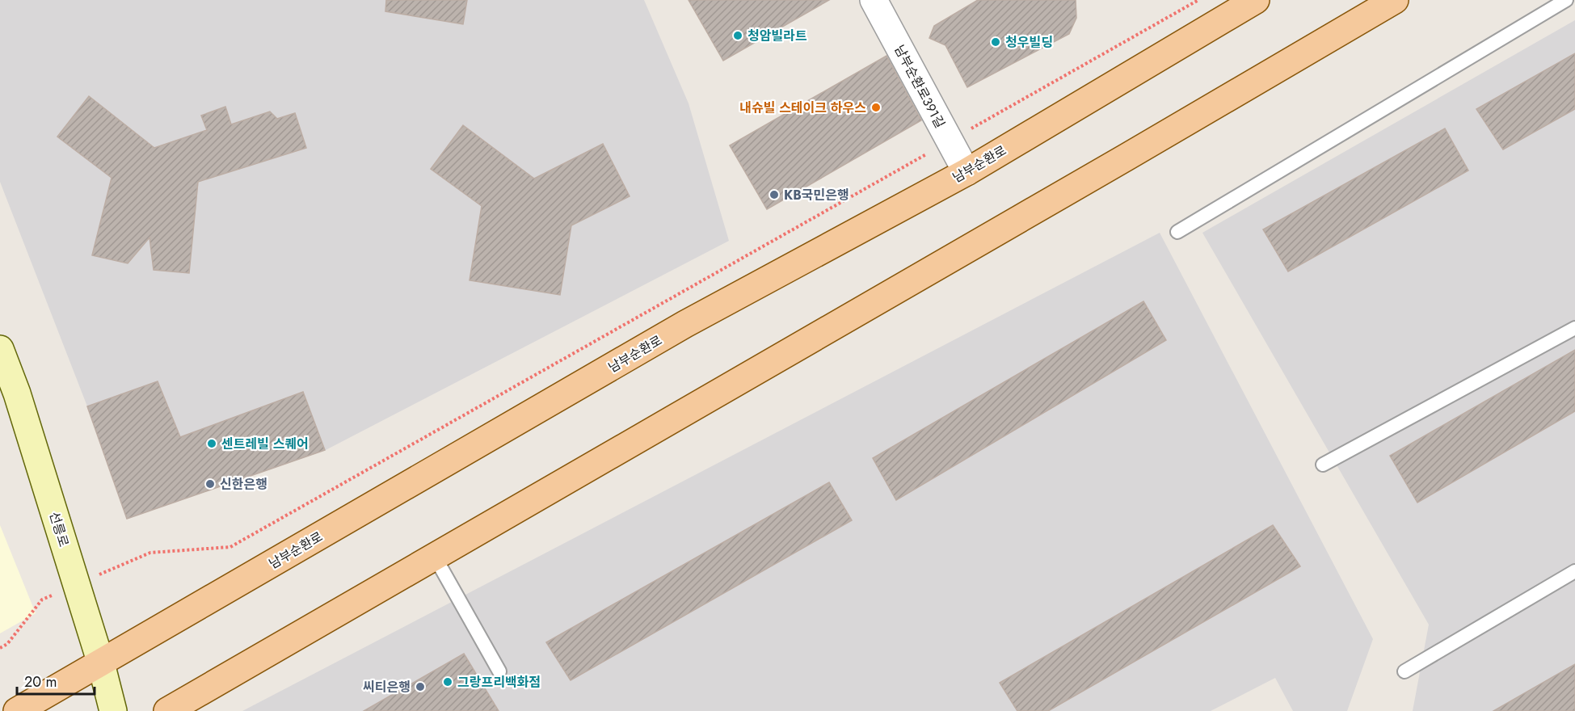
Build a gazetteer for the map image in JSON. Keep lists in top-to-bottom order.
{
  "streets": {
    "main road": ["남부순환로", "선릉로"],
    "street": ["남부순환로391길"]
  },
  "crossings": [
    ["남부순환로391길", "남부순환로"],
    ["남부순환로", "선릉로"]
  ],
  "places": [
    "청암빌라트",
    "청우빌딩",
    "내슈빌 스테이크 하우스",
    "KB국민은행",
    "센트레빌 스퀘어",
    "신한은행",
    "그랑프리백화점",
    "씨티은행"
  ],
  "scale_bar": "20 m"
}
